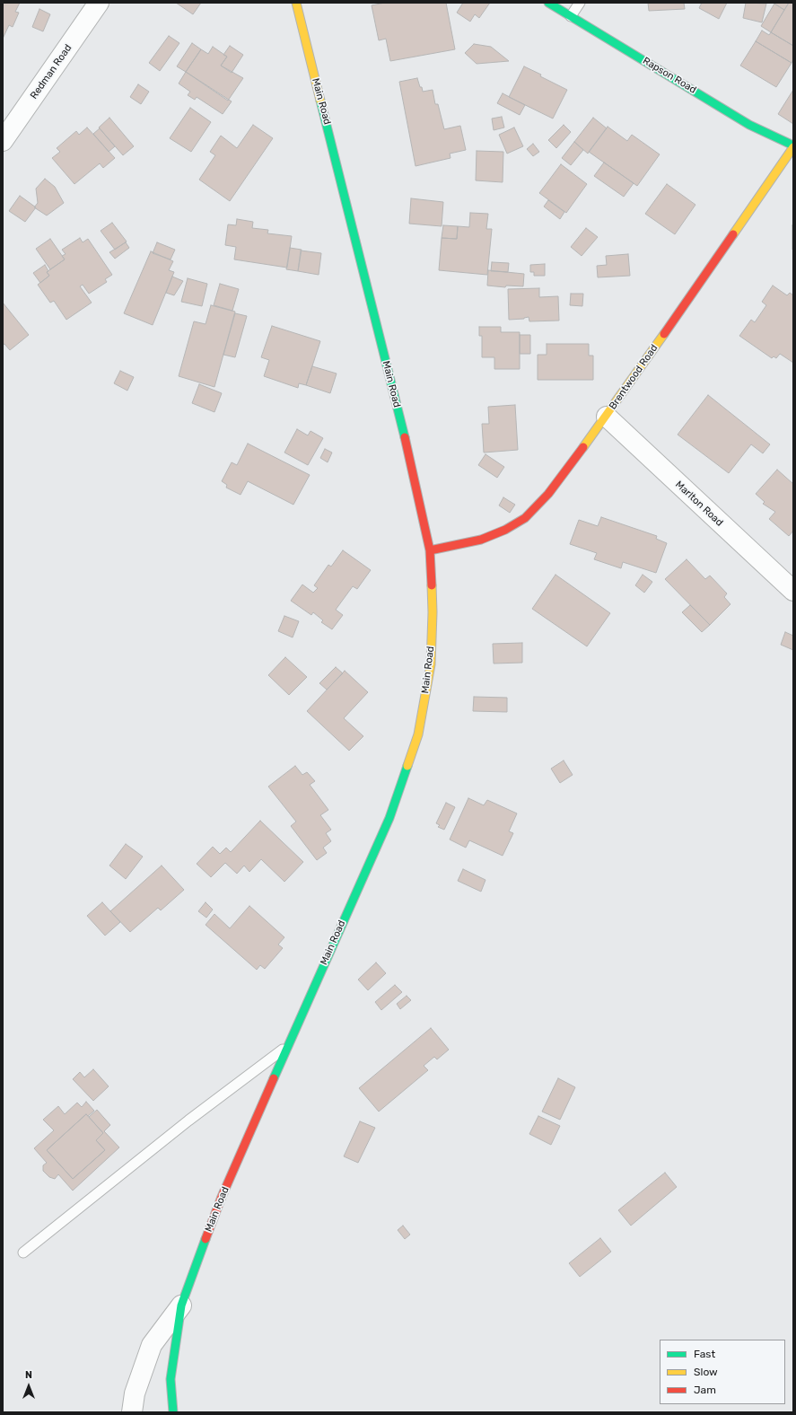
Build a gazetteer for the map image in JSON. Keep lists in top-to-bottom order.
{
  "streets": {
    "main road": ["Rapson Road", "Main Road", "Brentwood Road"],
    "street": ["Redman Road", "Marlton Road"]
  },
  "crossings": [
    ["Rapson Road", "Brentwood Road"],
    ["Main Road", "Brentwood Road"],
    ["Brentwood Road", "Marlton Road"]
  ],
  "legend": ["Fast", "Slow", "Jam"],
  "north": "top"
}
